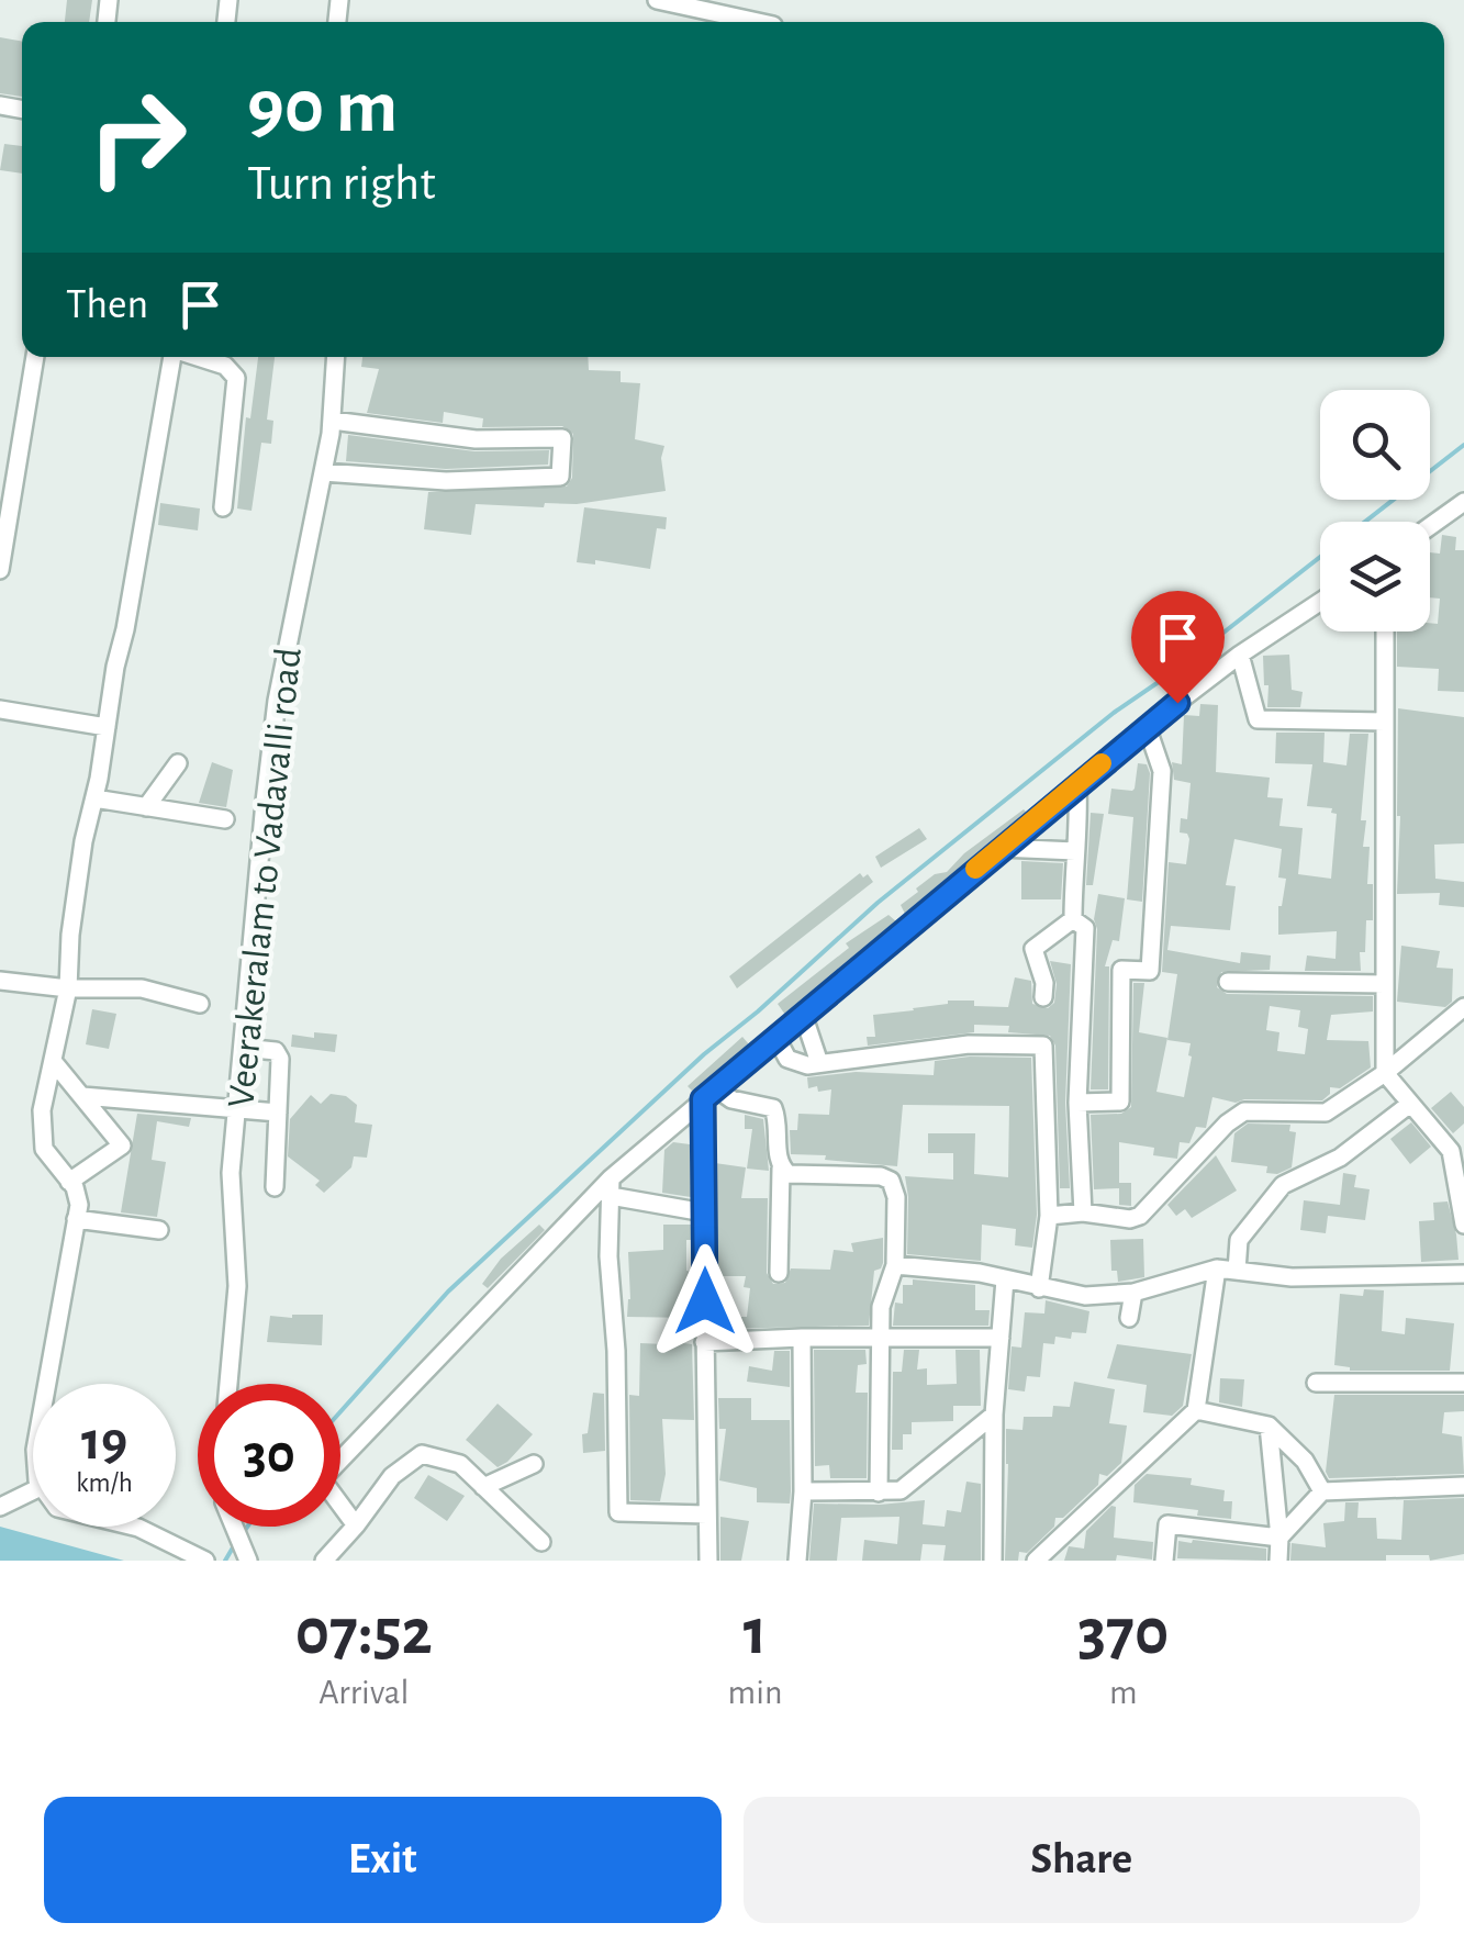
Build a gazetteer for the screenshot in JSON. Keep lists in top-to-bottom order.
{
  "streets": {
    "street": ["Veerakeralam to Vadavalli road"]
  },
  "page": {
    "turn": ["90 m", "Turn right"],
    "then": "Then",
    "speed": "19 km/h",
    "limit": "30",
    "eta": [
      "07:52",
      "Arrival",
      "1",
      "min",
      "370",
      "m"
    ],
    "buttons": ["Exit", "Share"]
  }
}
